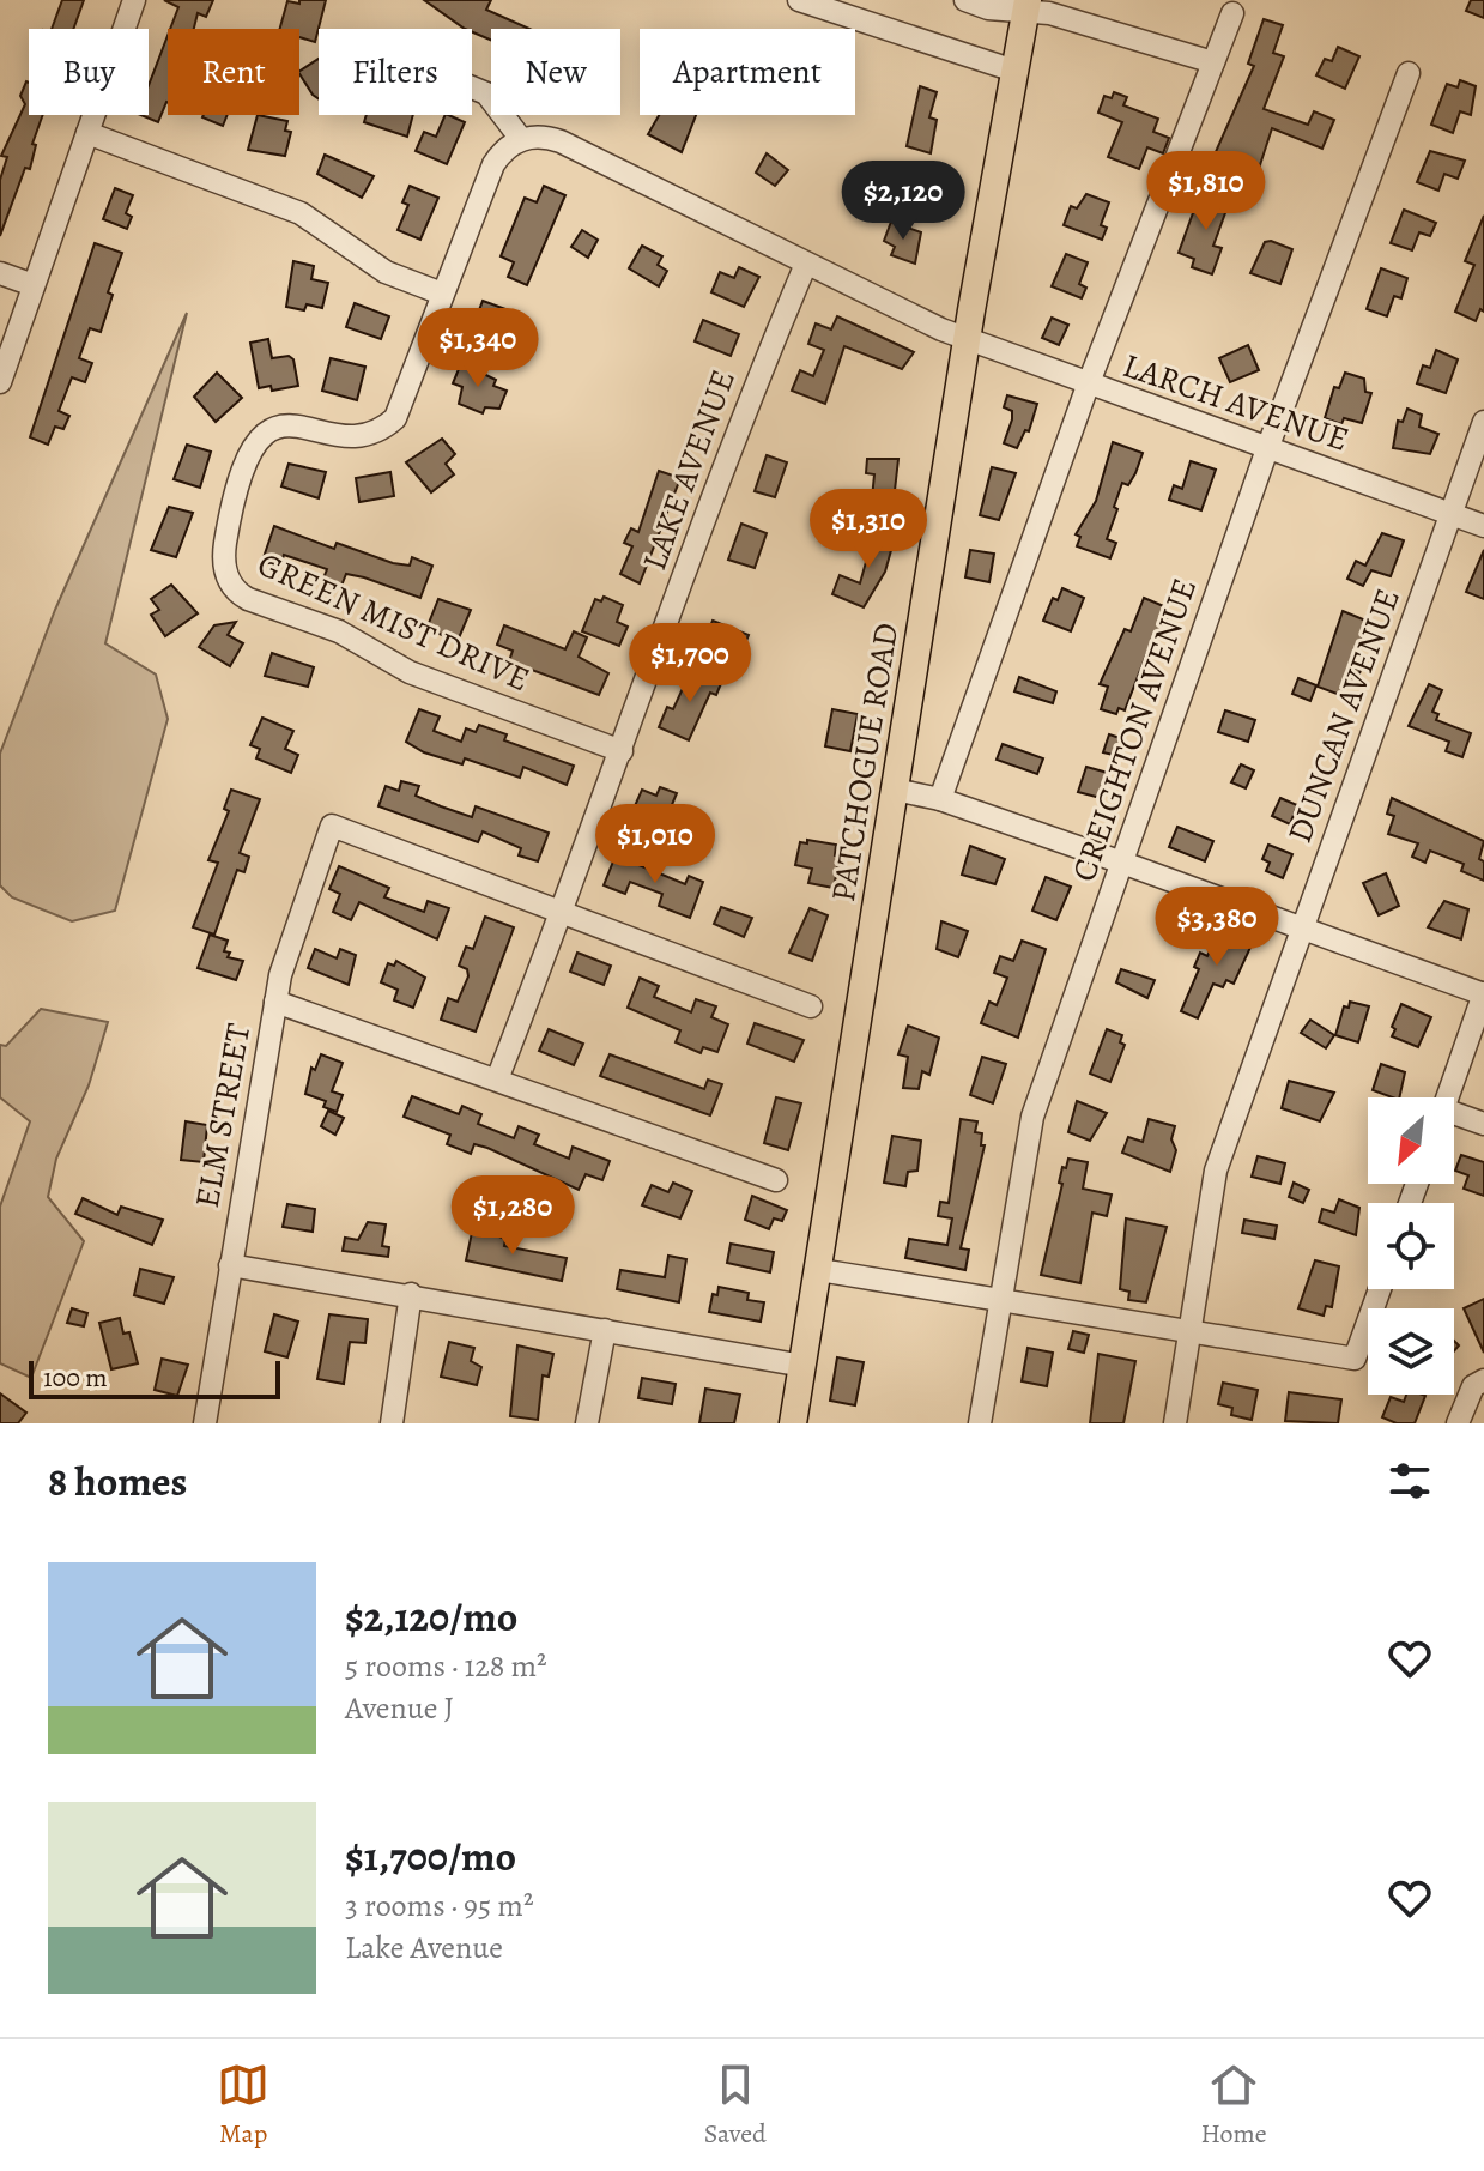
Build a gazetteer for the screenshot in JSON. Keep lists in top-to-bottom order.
{
  "streets": {
    "main road": ["PATCHOGUE ROAD"],
    "street": [
      "LARCH AVENUE",
      "LAKE AVENUE",
      "GREEN MIST DRIVE",
      "DUNCAN AVENUE",
      "CREIGHTON AVENUE",
      "ELM STREET"
    ]
  },
  "crossings": [
    ["LARCH AVENUE", "LAKE AVENUE"],
    ["LARCH AVENUE", "GREEN MIST DRIVE"],
    ["LARCH AVENUE", "DUNCAN AVENUE"],
    ["LARCH AVENUE", "CREIGHTON AVENUE"],
    ["LARCH AVENUE", "PATCHOGUE ROAD"],
    ["LAKE AVENUE", "GREEN MIST DRIVE"],
    ["LAKE AVENUE", "ELM STREET"]
  ],
  "scale_bar": "100 m",
  "north": "bottom left",
  "page": {
    "chip": [
      "Buy",
      "Rent",
      "Filters",
      "New",
      "Apartment"
    ],
    "price": [
      "$1,810",
      "$2,120",
      "$1,340",
      "$1,310",
      "$1,700",
      "$1,010",
      "$3,380",
      "$1,280"
    ],
    "scale": "100 m",
    "heading": "8 homes",
    "list": [
      {
        "name": "$2,120/mo",
        "note": "5 rooms · 128 m² · Avenue J"
      },
      {
        "name": "$1,700/mo",
        "note": "3 rooms · 95 m² · Lake Avenue"
      }
    ],
    "tabs": ["Map", "Saved", "Home"]
  }
}
